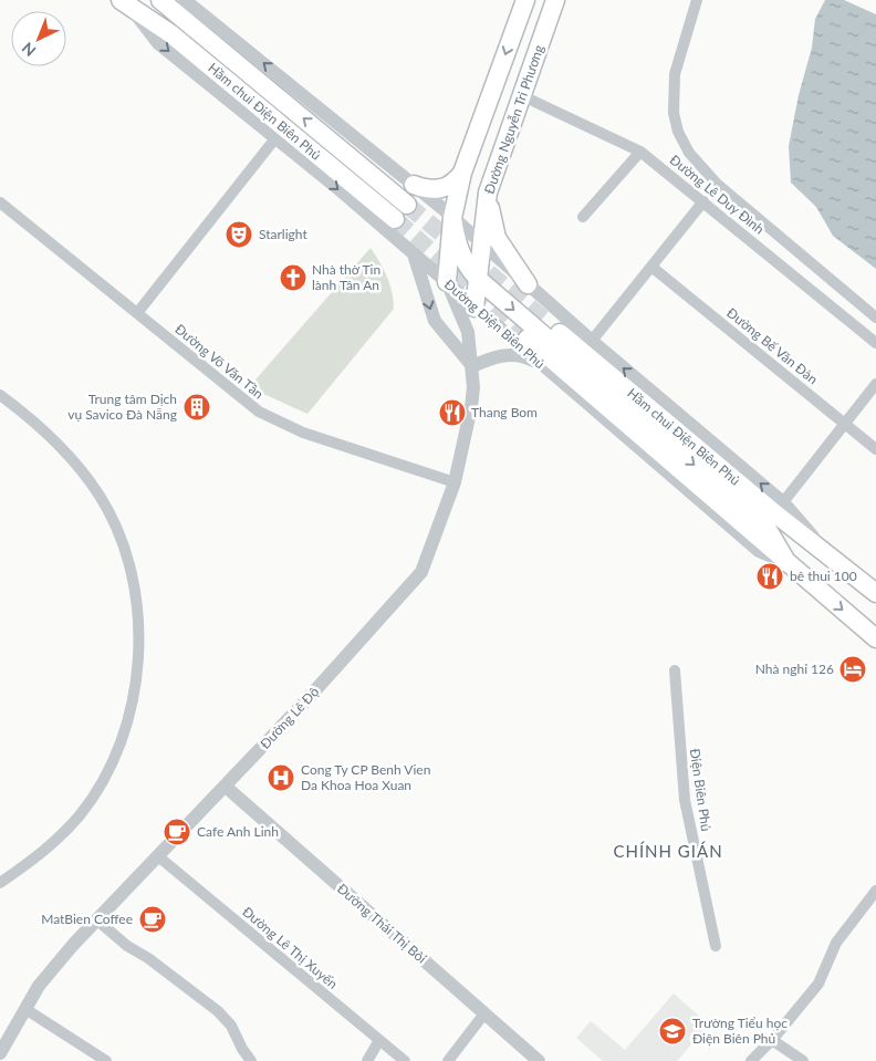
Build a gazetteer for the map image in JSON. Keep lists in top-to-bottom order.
{
  "streets": {
    "main road": ["Hầm chui Điện Biên Phủ", "Đường Nguyễn Tri Phương", "Đường Điện Biên Phủ"],
    "street": [
      "Đường Lê Duy Đình",
      "Đường Bế Văn Đàn",
      "Đường Võ Văn Tần",
      "Đường Lê Độ",
      "Điện Biên Phủ",
      "Đường Thái Thị Bôi",
      "Đường Lê Thị Xuyến"
    ]
  },
  "crossings": [
    ["Hầm chui Điện Biên Phủ", "Đường Điện Biên Phủ"],
    ["Đường Nguyễn Tri Phương", "Đường Lê Duy Đình"],
    ["Đường Nguyễn Tri Phương", "Đường Điện Biên Phủ"],
    ["Đường Nguyễn Tri Phương", "Đường Lê Độ"],
    ["Đường Điện Biên Phủ", "Đường Lê Độ"],
    ["Đường Võ Văn Tần", "Đường Lê Độ"],
    ["Đường Lê Độ", "Đường Thái Thị Bôi"],
    ["Đường Lê Độ", "Đường Lê Thị Xuyến"]
  ],
  "districts": ["CHÍNH GIÁN"],
  "places": {
    "theatre": ["Starlight"],
    "church": ["Nhà thờ Tin lành Tân An"],
    "building": ["Trung tâm Dịch vụ Savico Đà Nẵng"],
    "restaurant": ["Thang Bom", "bê thui 100"],
    "hotel": ["Nhà nghỉ 126"],
    "hospital": ["Cong Ty CP Benh Vien Da Khoa Hoa Xuan"],
    "cafe": ["Cafe Anh Linh", "MatBien Coffee"],
    "school or university": ["Trường Tiểu học Điện Biên Phủ"]
  },
  "north": "bottom left"
}
